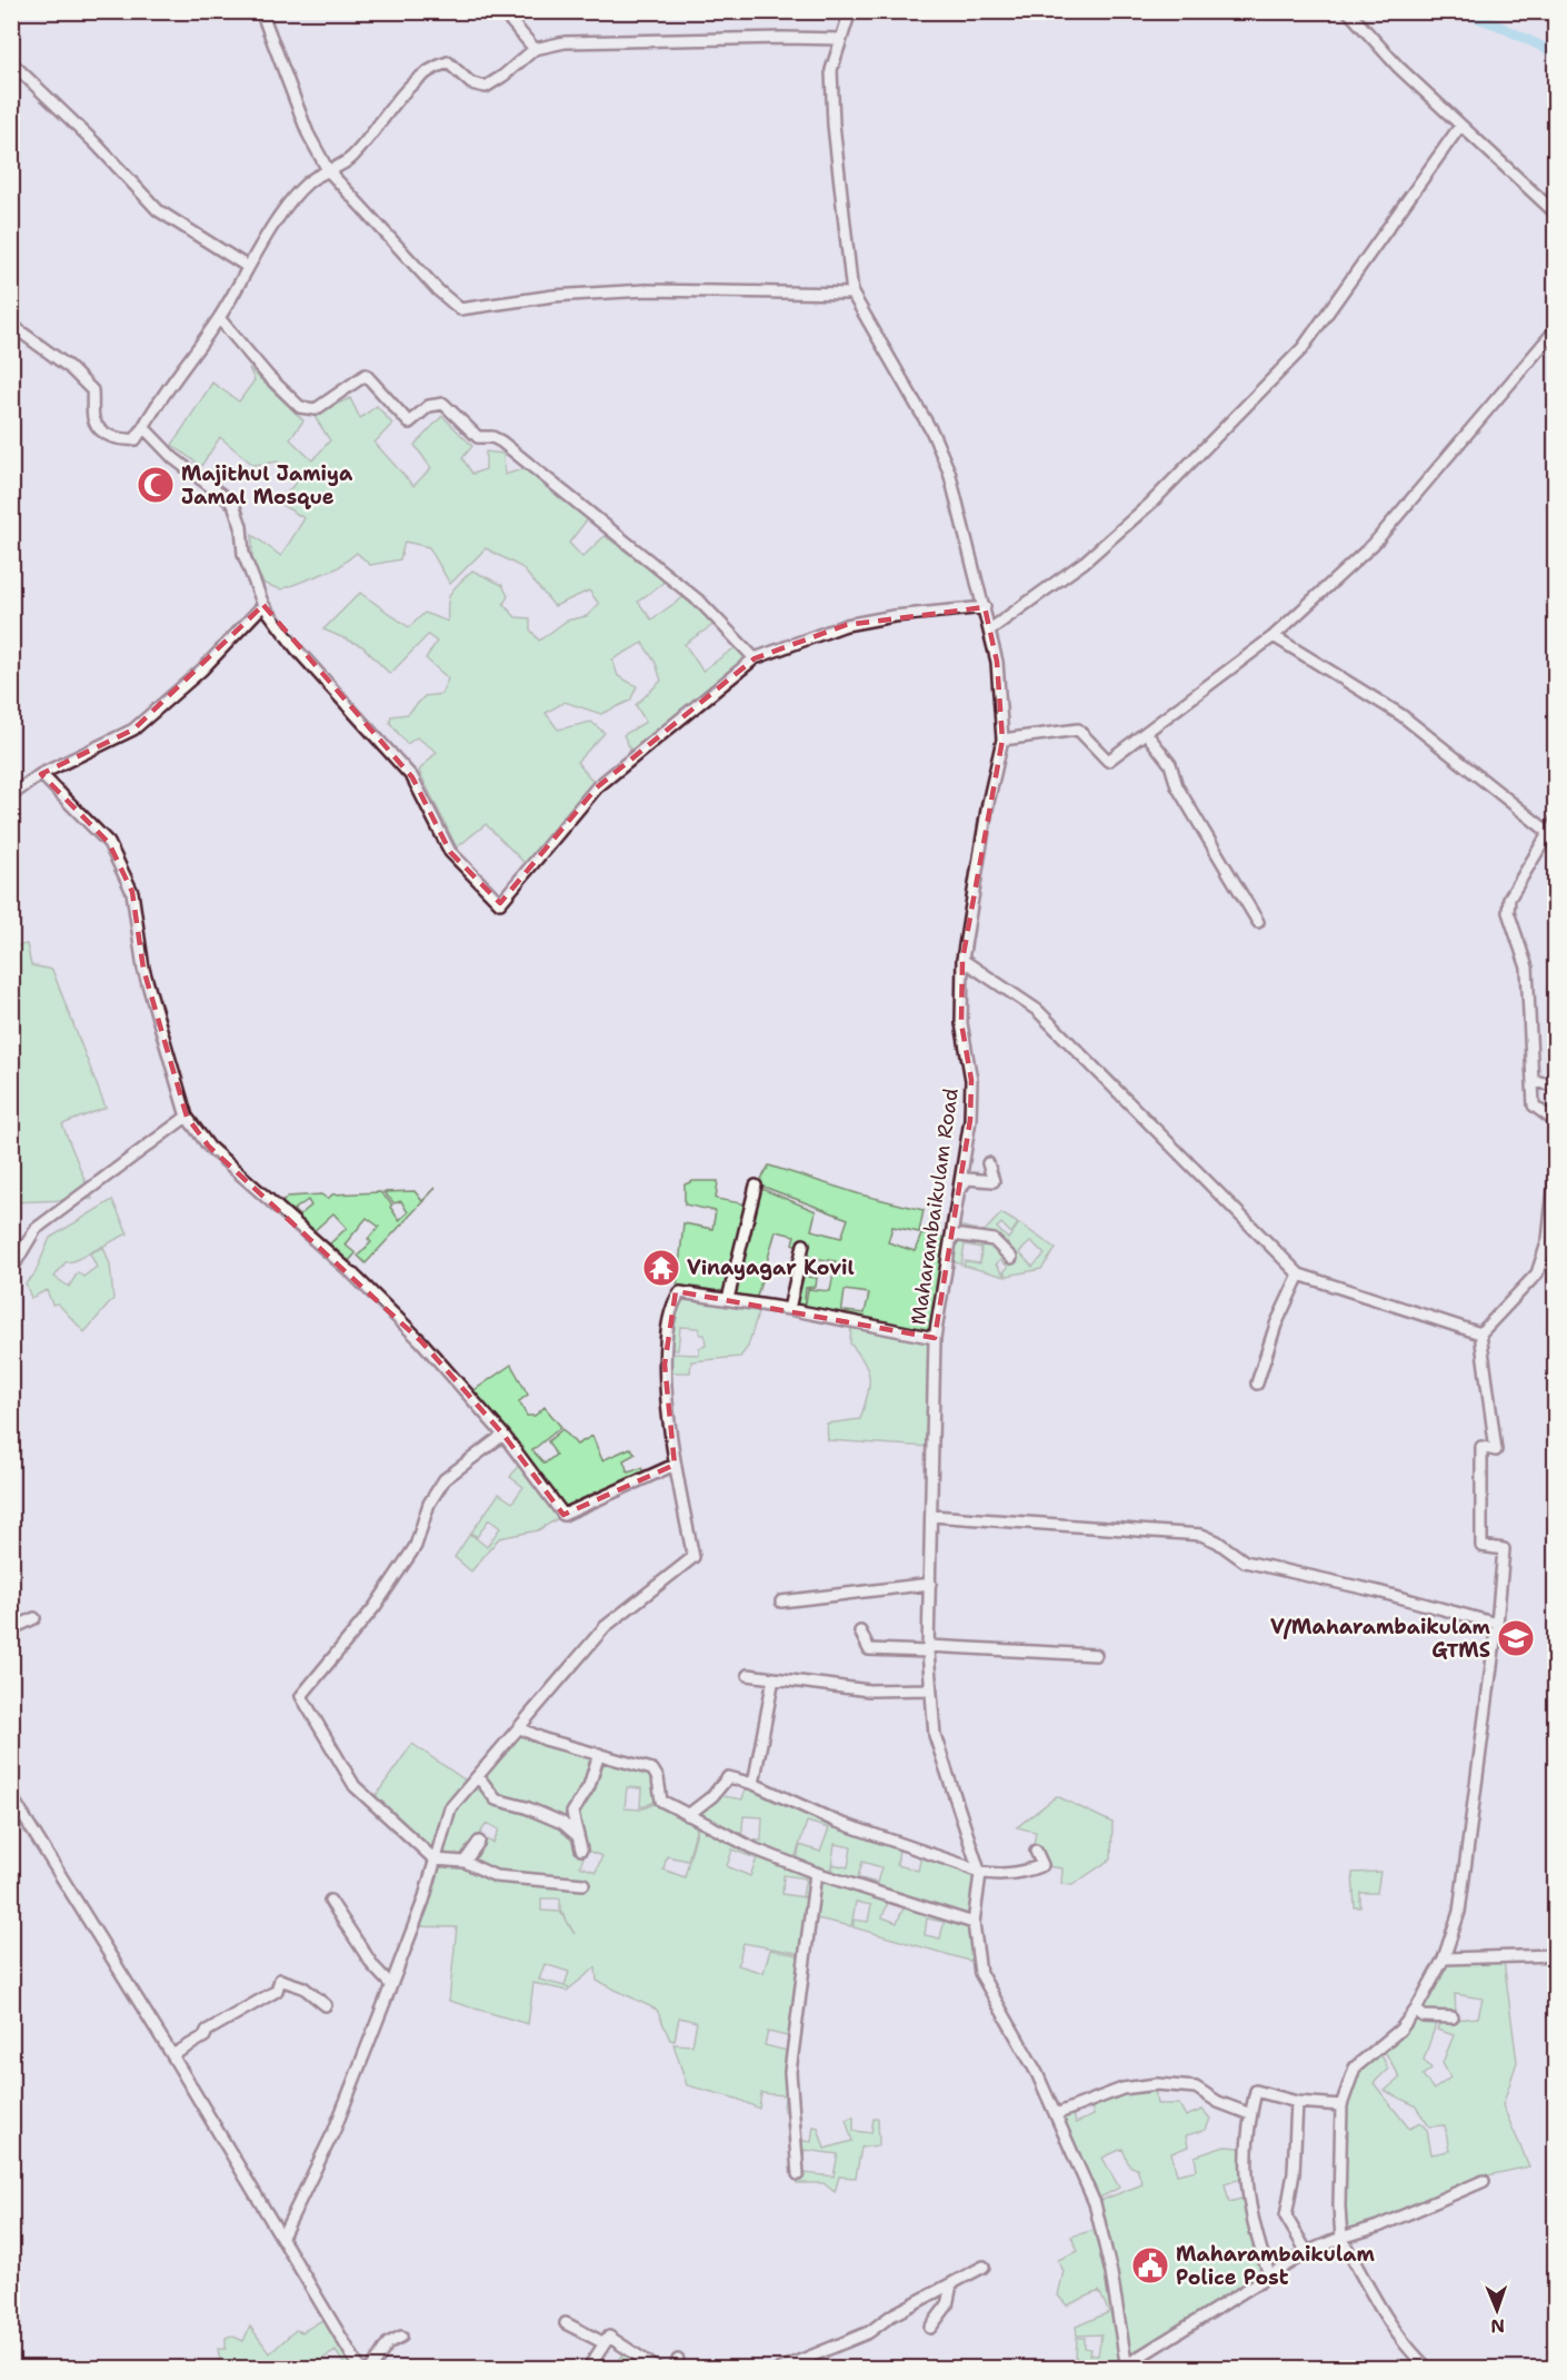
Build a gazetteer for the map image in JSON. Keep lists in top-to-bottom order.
{
  "streets": {
    "street": ["Maharambaikulam Road"]
  },
  "places": {
    "mosque": ["Majithul Jamiya Jamal Mosque"],
    "temple": ["Vinayagar Kovil"],
    "school or university": ["V/Maharambaikulam GTMS"],
    "public building": ["Maharambaikulam Police Post"]
  },
  "north": "bottom"
}
